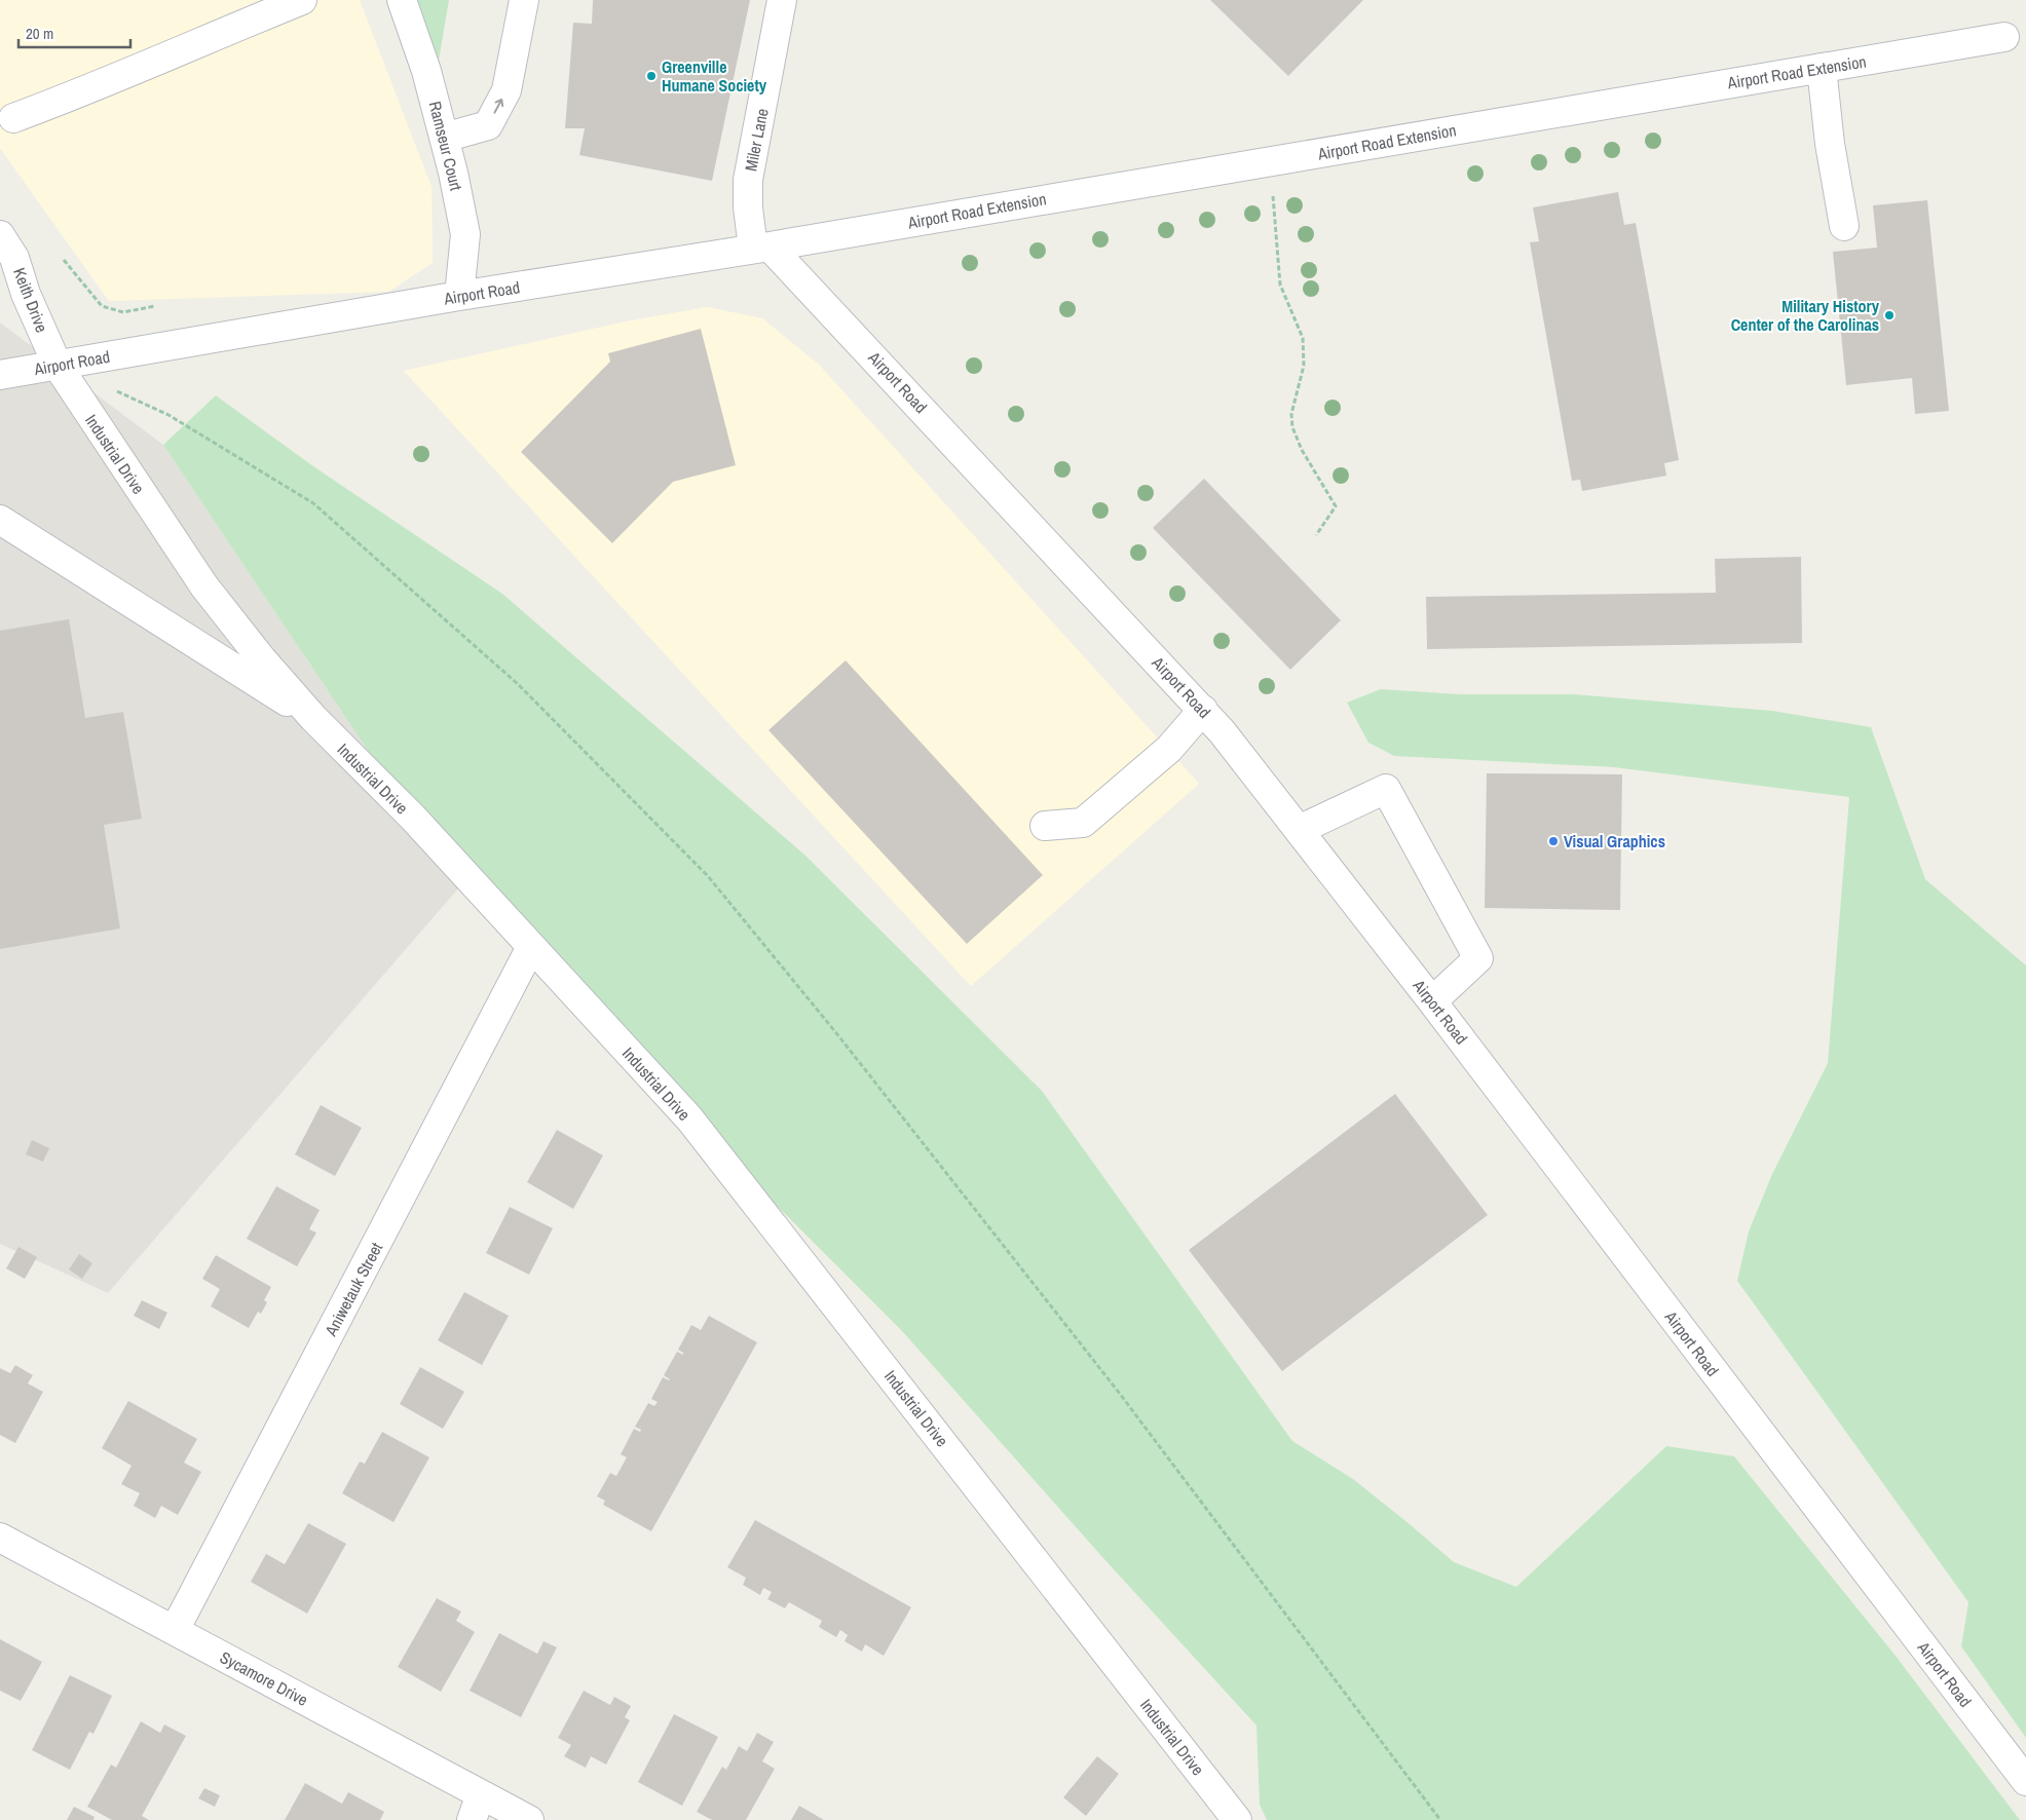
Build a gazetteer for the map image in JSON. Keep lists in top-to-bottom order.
{
  "streets": {
    "street": [
      "Airport Road Extension",
      "Miler Lane",
      "Ramseur Court",
      "Airport Road",
      "Keith Drive",
      "Industrial Drive",
      "Aniwetauk Street",
      "Sycamore Drive"
    ]
  },
  "crossings": [
    ["Airport Road Extension", "Miler Lane"],
    ["Airport Road Extension", "Airport Road"],
    ["Miler Lane", "Airport Road"],
    ["Ramseur Court", "Airport Road"],
    ["Airport Road", "Keith Drive"],
    ["Airport Road", "Industrial Drive"],
    ["Keith Drive", "Industrial Drive"],
    ["Industrial Drive", "Aniwetauk Street"],
    ["Aniwetauk Street", "Sycamore Drive"]
  ],
  "places": ["Greenville Humane Society", "Military History Center of the Carolinas", "Visual Graphics"],
  "scale_bar": "20 m"
}
